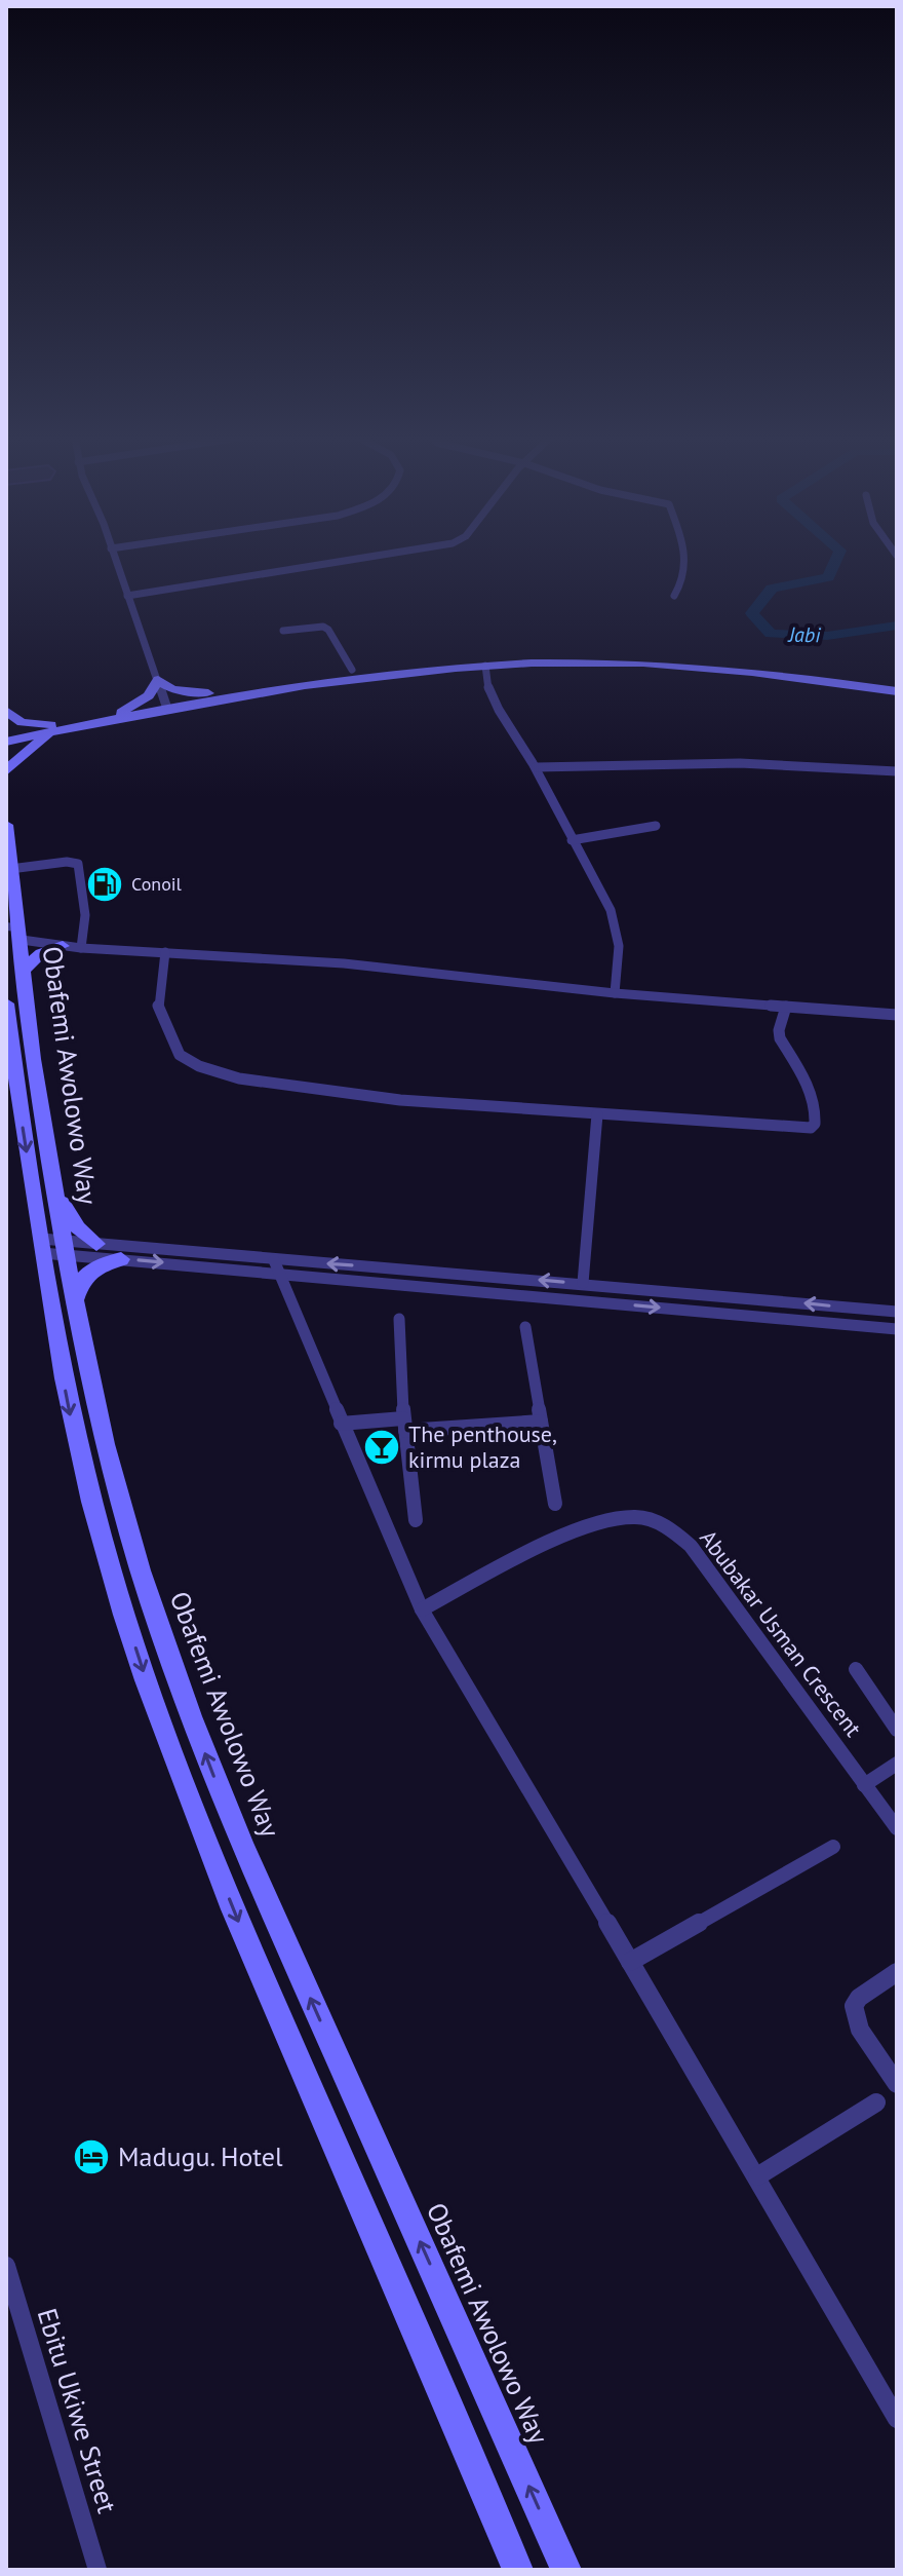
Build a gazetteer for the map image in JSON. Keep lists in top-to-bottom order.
{
  "streets": {
    "main road": ["Obafemi Awolowo Way"],
    "street": ["Abubakar Usman Crescent", "Ebitu Ukiwe Street"]
  },
  "water": ["Jabi"],
  "places": {
    "fuel station": ["Conoil"],
    "bar": ["The penthouse, kirmu plaza"],
    "hotel": ["Madugu. Hotel"]
  }
}
